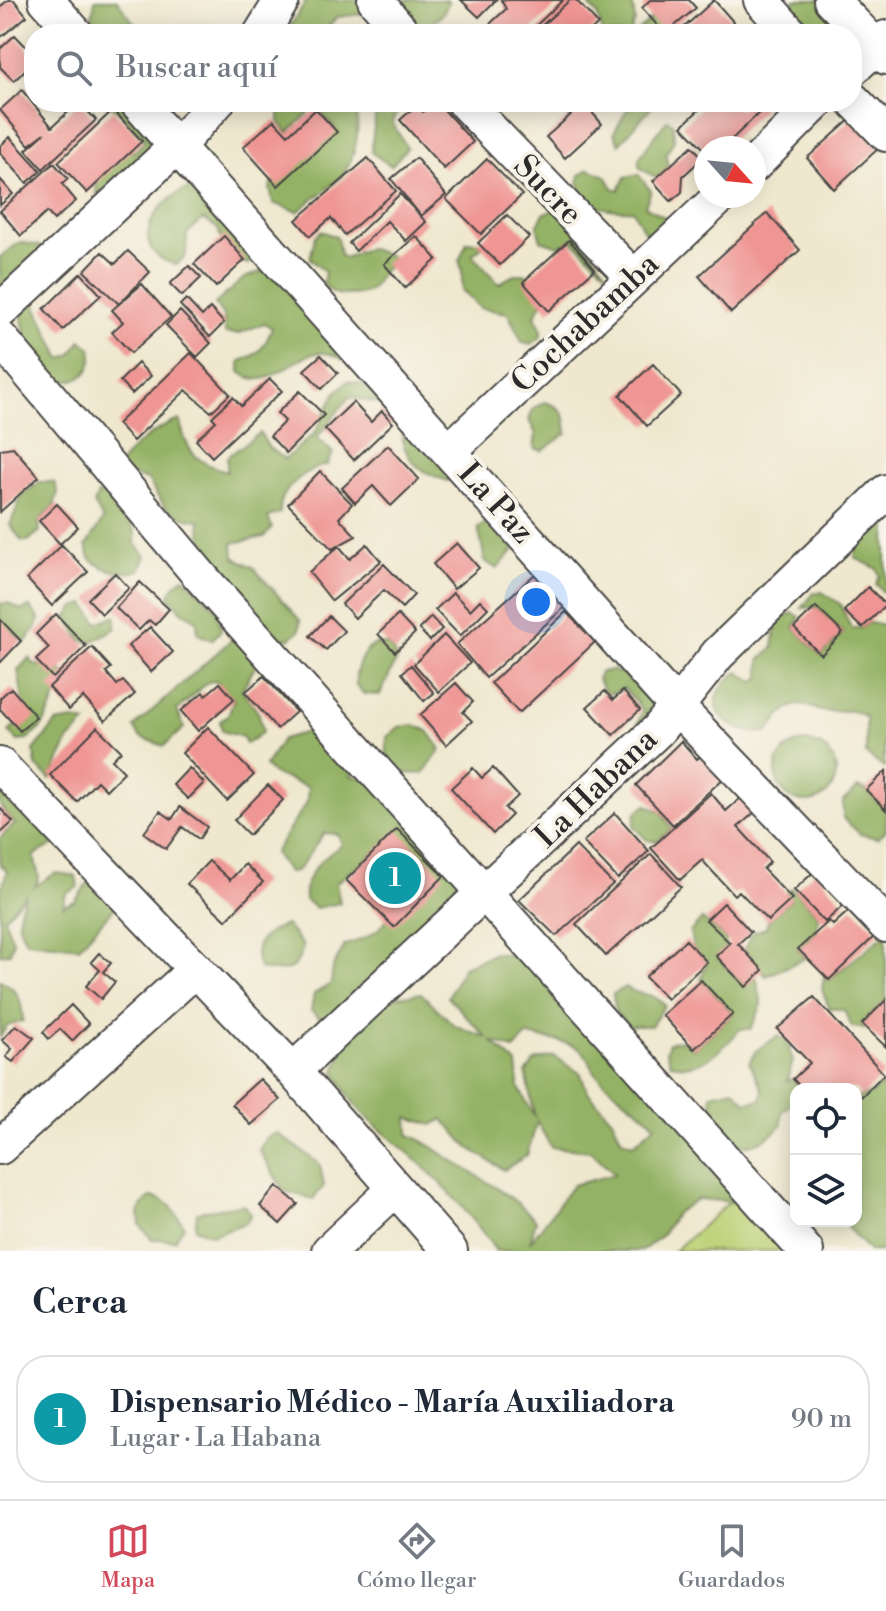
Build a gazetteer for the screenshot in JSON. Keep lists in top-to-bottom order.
{
  "streets": {
    "street": [
      "Sucre",
      "Cochabamba",
      "La Paz",
      "La Habana"
    ]
  },
  "crossings": [
    ["Sucre", "Cochabamba"],
    ["Cochabamba", "La Paz"],
    ["La Paz", "La Habana"]
  ],
  "north": "bottom right",
  "page": {
    "search": "Buscar aquí",
    "pins": "1",
    "heading": "Cerca",
    "list": [
      {
        "mark": "1",
        "name": "Dispensario Médico - María Auxiliadora",
        "note": "Lugar · La Habana",
        "value": "90 m"
      }
    ],
    "nav": ["Mapa", "Cómo llegar", "Guardados"]
  }
}
